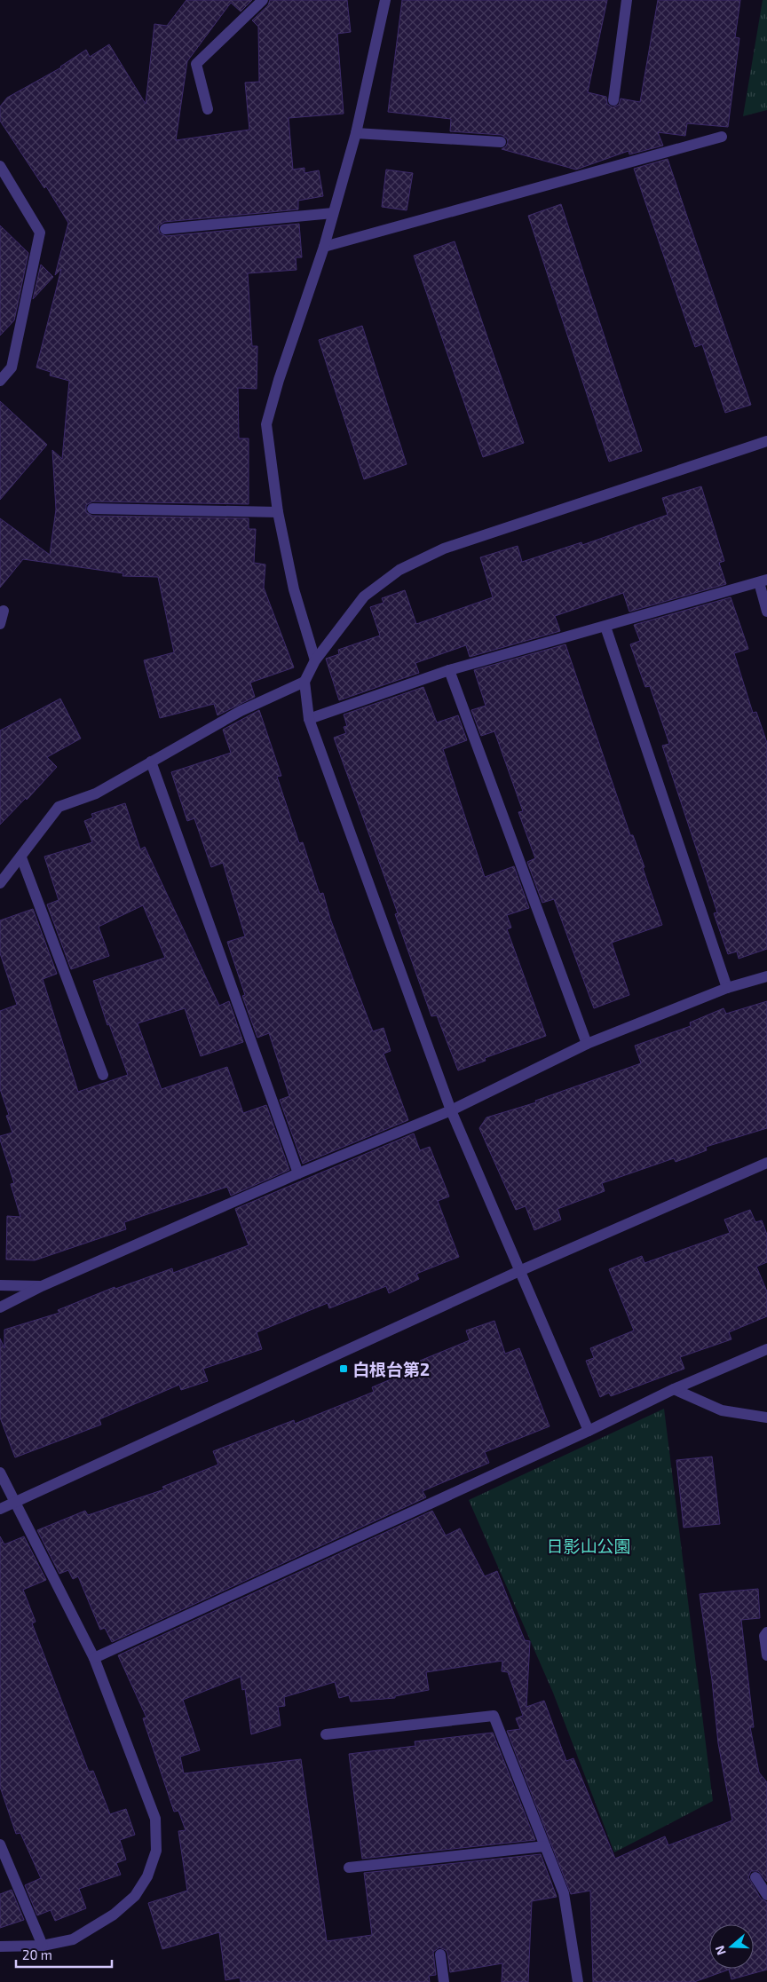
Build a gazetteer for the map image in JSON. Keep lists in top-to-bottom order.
{
  "parks": ["日影山公園"],
  "places": {
    "transit": ["白根台第2"]
  },
  "scale_bar": "20 m",
  "north": "left"
}
